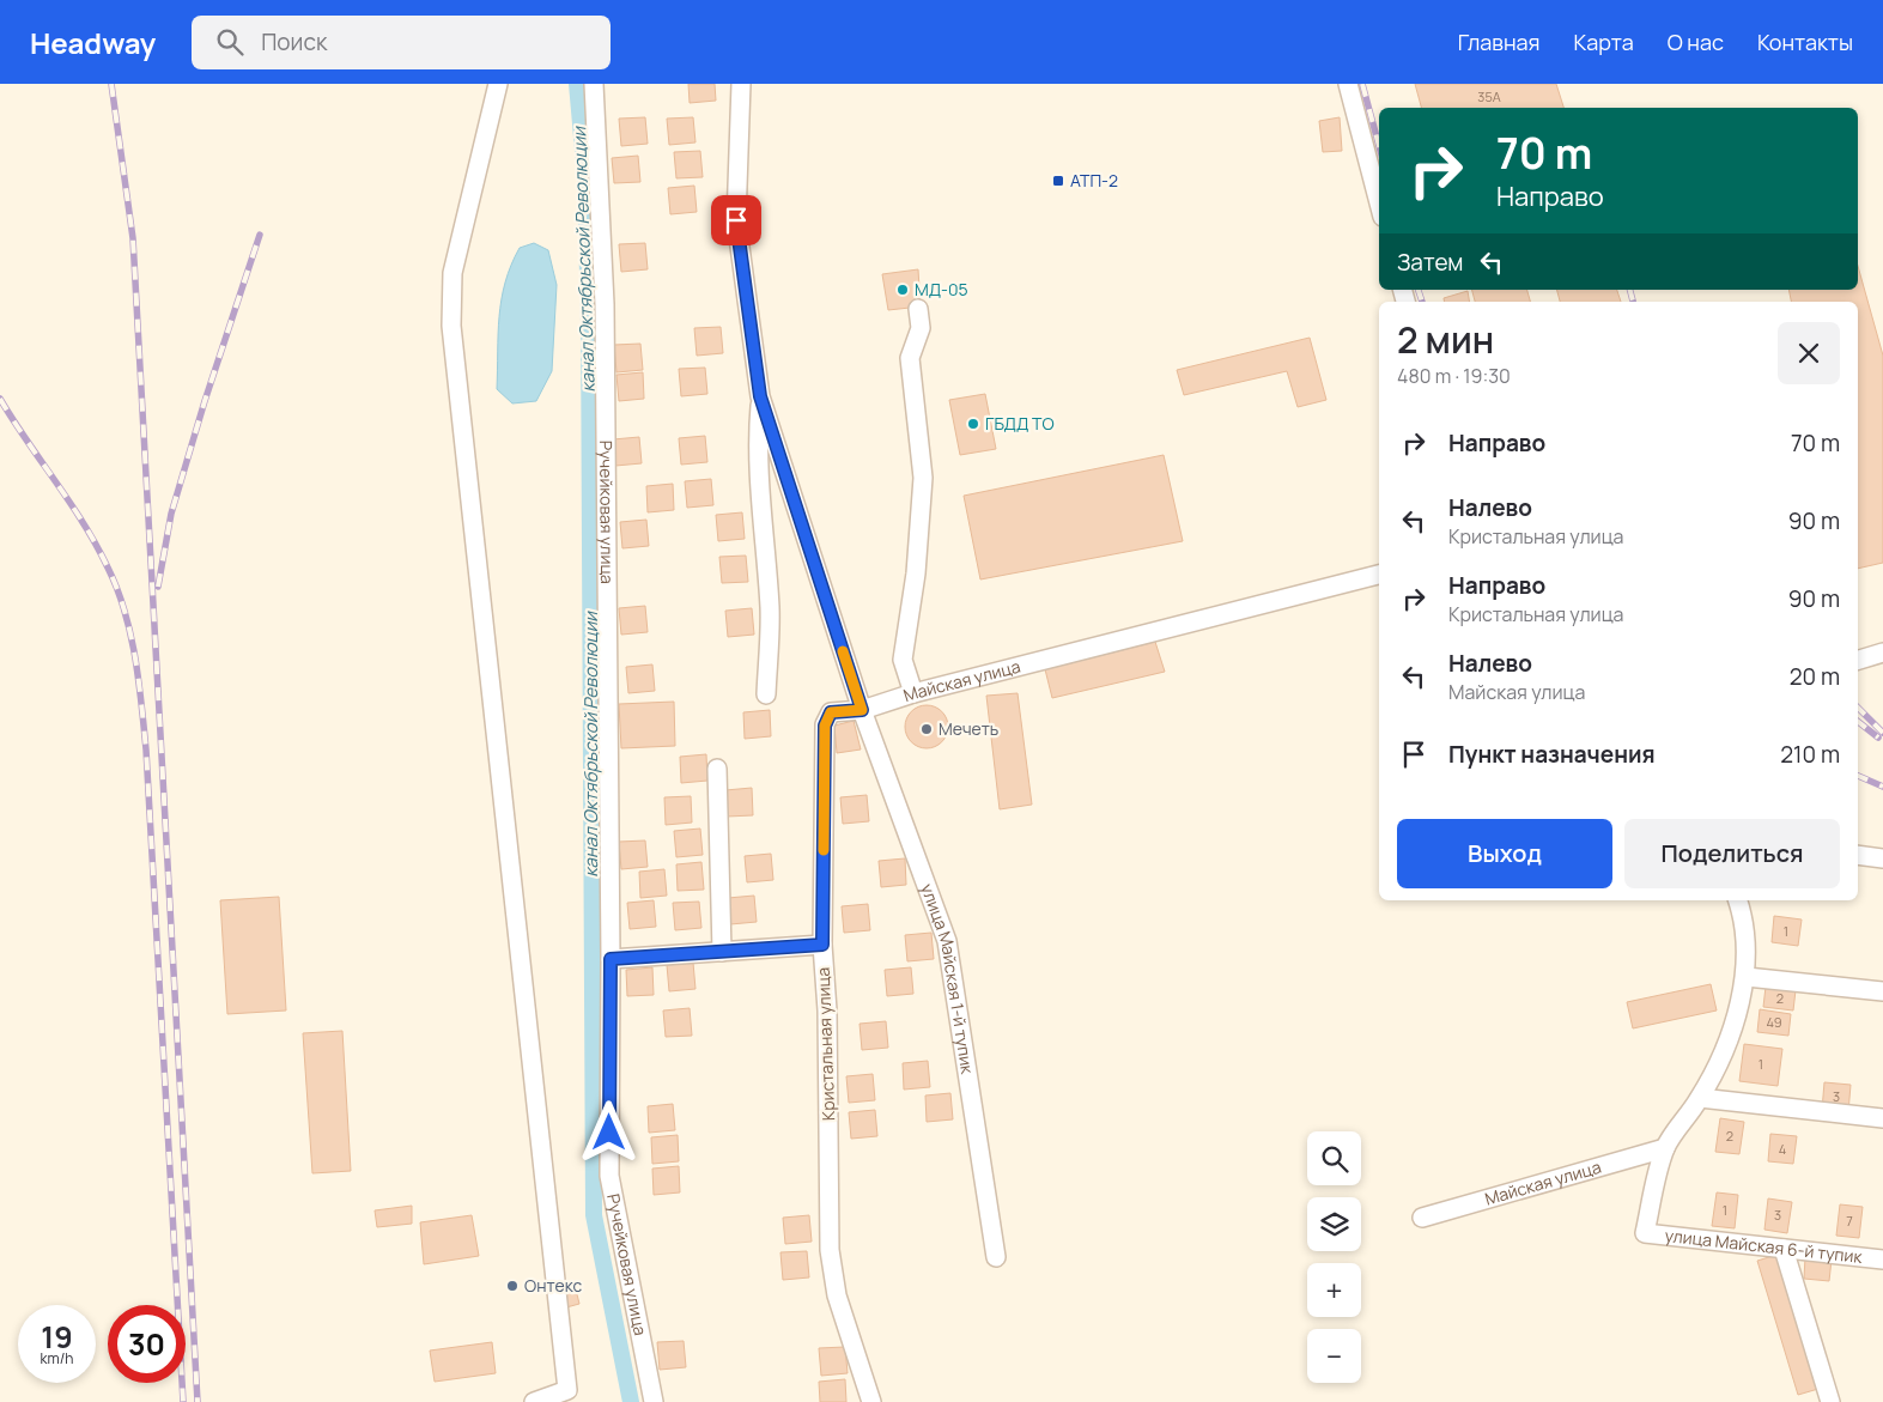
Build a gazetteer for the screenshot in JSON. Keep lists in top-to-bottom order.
{
  "streets": {
    "street": [
      "Ручейковая улица",
      "Майская улица",
      "улица Майская 1-й тупик",
      "Кристальная улица",
      "улица Майская 6-й тупик"
    ]
  },
  "crossings": [
    ["Майская улица", "улица Майская 1-й тупик"],
    ["Майская улица", "Кристальная улица"],
    ["Майская улица", "улица Майская 6-й тупик"],
    ["улица Майская 1-й тупик", "Кристальная улица"]
  ],
  "water": ["канал Октябрьской Революции"],
  "places": {
    "transit": ["АТП-2"],
    "other": [
      "МД-05",
      "ГБДД ТО",
      "Мечеть",
      "Онтекс"
    ]
  },
  "house_numbers": [
    "35А",
    "1",
    "2",
    "49",
    "1",
    "3",
    "2",
    "4",
    "1",
    "3",
    "7"
  ],
  "page": {
    "header": "Headway",
    "search": "Поиск",
    "nav": [
      "Главная",
      "Карта",
      "О нас",
      "Контакты"
    ],
    "turn": ["70 m", "Направо"],
    "then": "Затем",
    "heading": ["2 мин", "480 m · 19:30"],
    "list": [
      {
        "name": "Направо",
        "value": "70 m"
      },
      {
        "name": "Налево",
        "note": "Кристальная улица",
        "value": "90 m"
      },
      {
        "name": "Направо",
        "note": "Кристальная улица",
        "value": "90 m"
      },
      {
        "name": "Налево",
        "note": "Майская улица",
        "value": "20 m"
      },
      {
        "name": "Пункт назначения",
        "value": "210 m"
      }
    ],
    "buttons": ["Выход", "Поделиться"],
    "map_buttons": ["+", "−"],
    "speed": "19 km/h",
    "limit": "30"
  }
}
